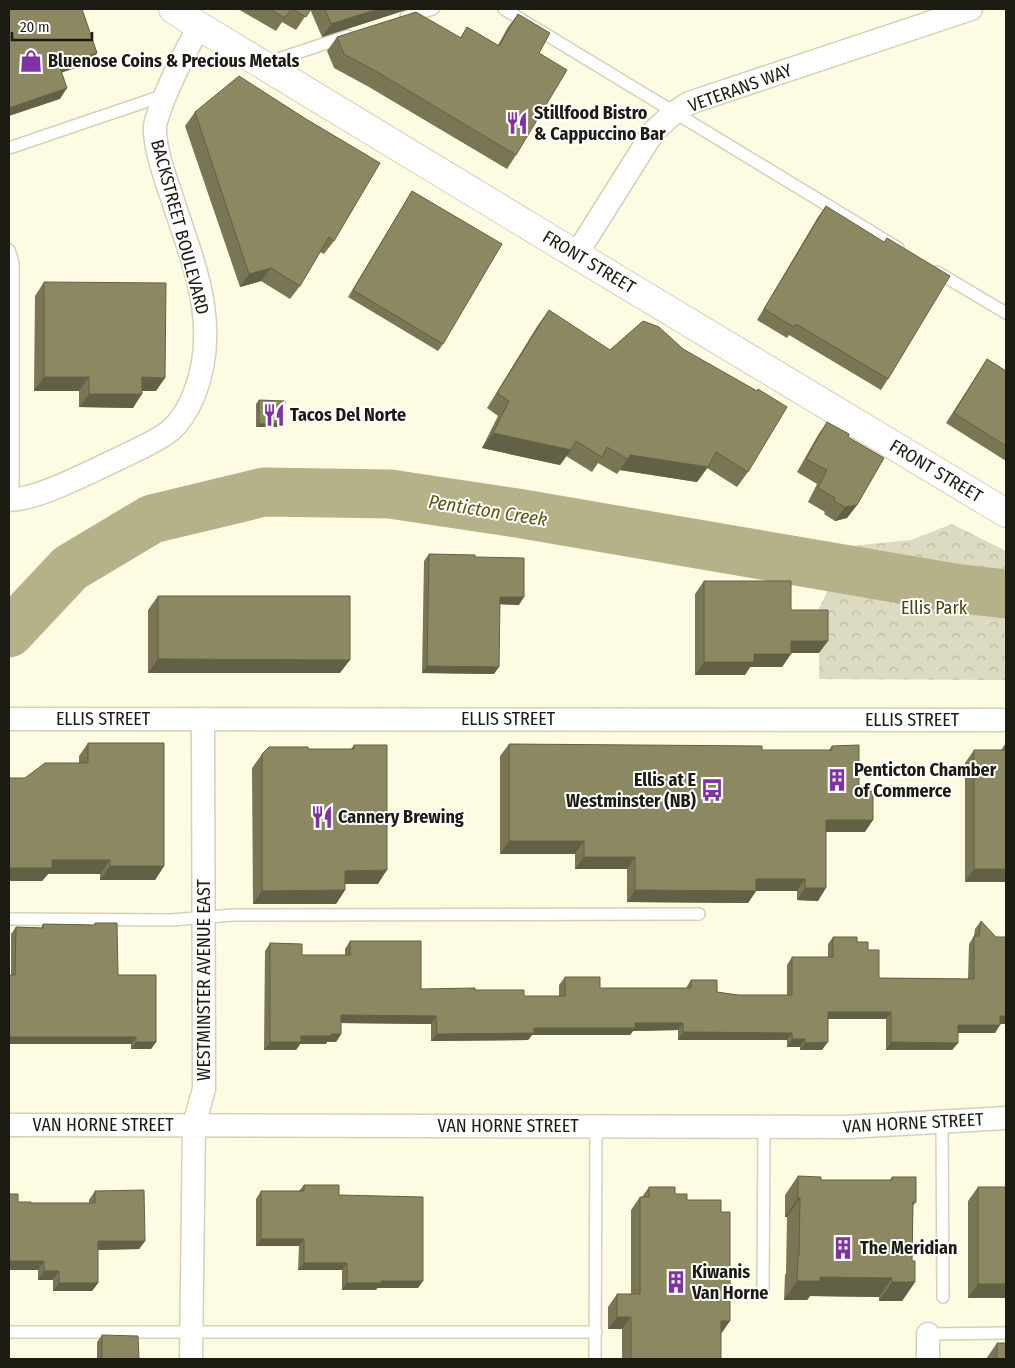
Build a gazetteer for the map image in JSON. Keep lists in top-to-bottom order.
{
  "streets": {
    "street": [
      "VETERANS WAY",
      "BACKSTREET BOULEVARD",
      "FRONT STREET",
      "ELLIS STREET",
      "WESTMINSTER AVENUE EAST",
      "VAN HORNE STREET"
    ]
  },
  "crossings": [
    ["VETERANS WAY", "FRONT STREET"],
    ["BACKSTREET BOULEVARD", "FRONT STREET"],
    ["ELLIS STREET", "WESTMINSTER AVENUE EAST"],
    ["WESTMINSTER AVENUE EAST", "VAN HORNE STREET"]
  ],
  "water": ["Penticton Creek"],
  "parks": ["Ellis Park"],
  "places": {
    "shop": ["Bluenose Coins & Precious Metals"],
    "restaurant": ["Stillfood Bistro & Cappuccino Bar", "Tacos Del Norte", "Cannery Brewing"],
    "building": ["Penticton Chamber of Commerce", "The Meridian", "Kiwanis Van Horne"],
    "bus stop": ["Ellis at E Westminster (NB)"]
  },
  "scale_bar": "20 m"
}
